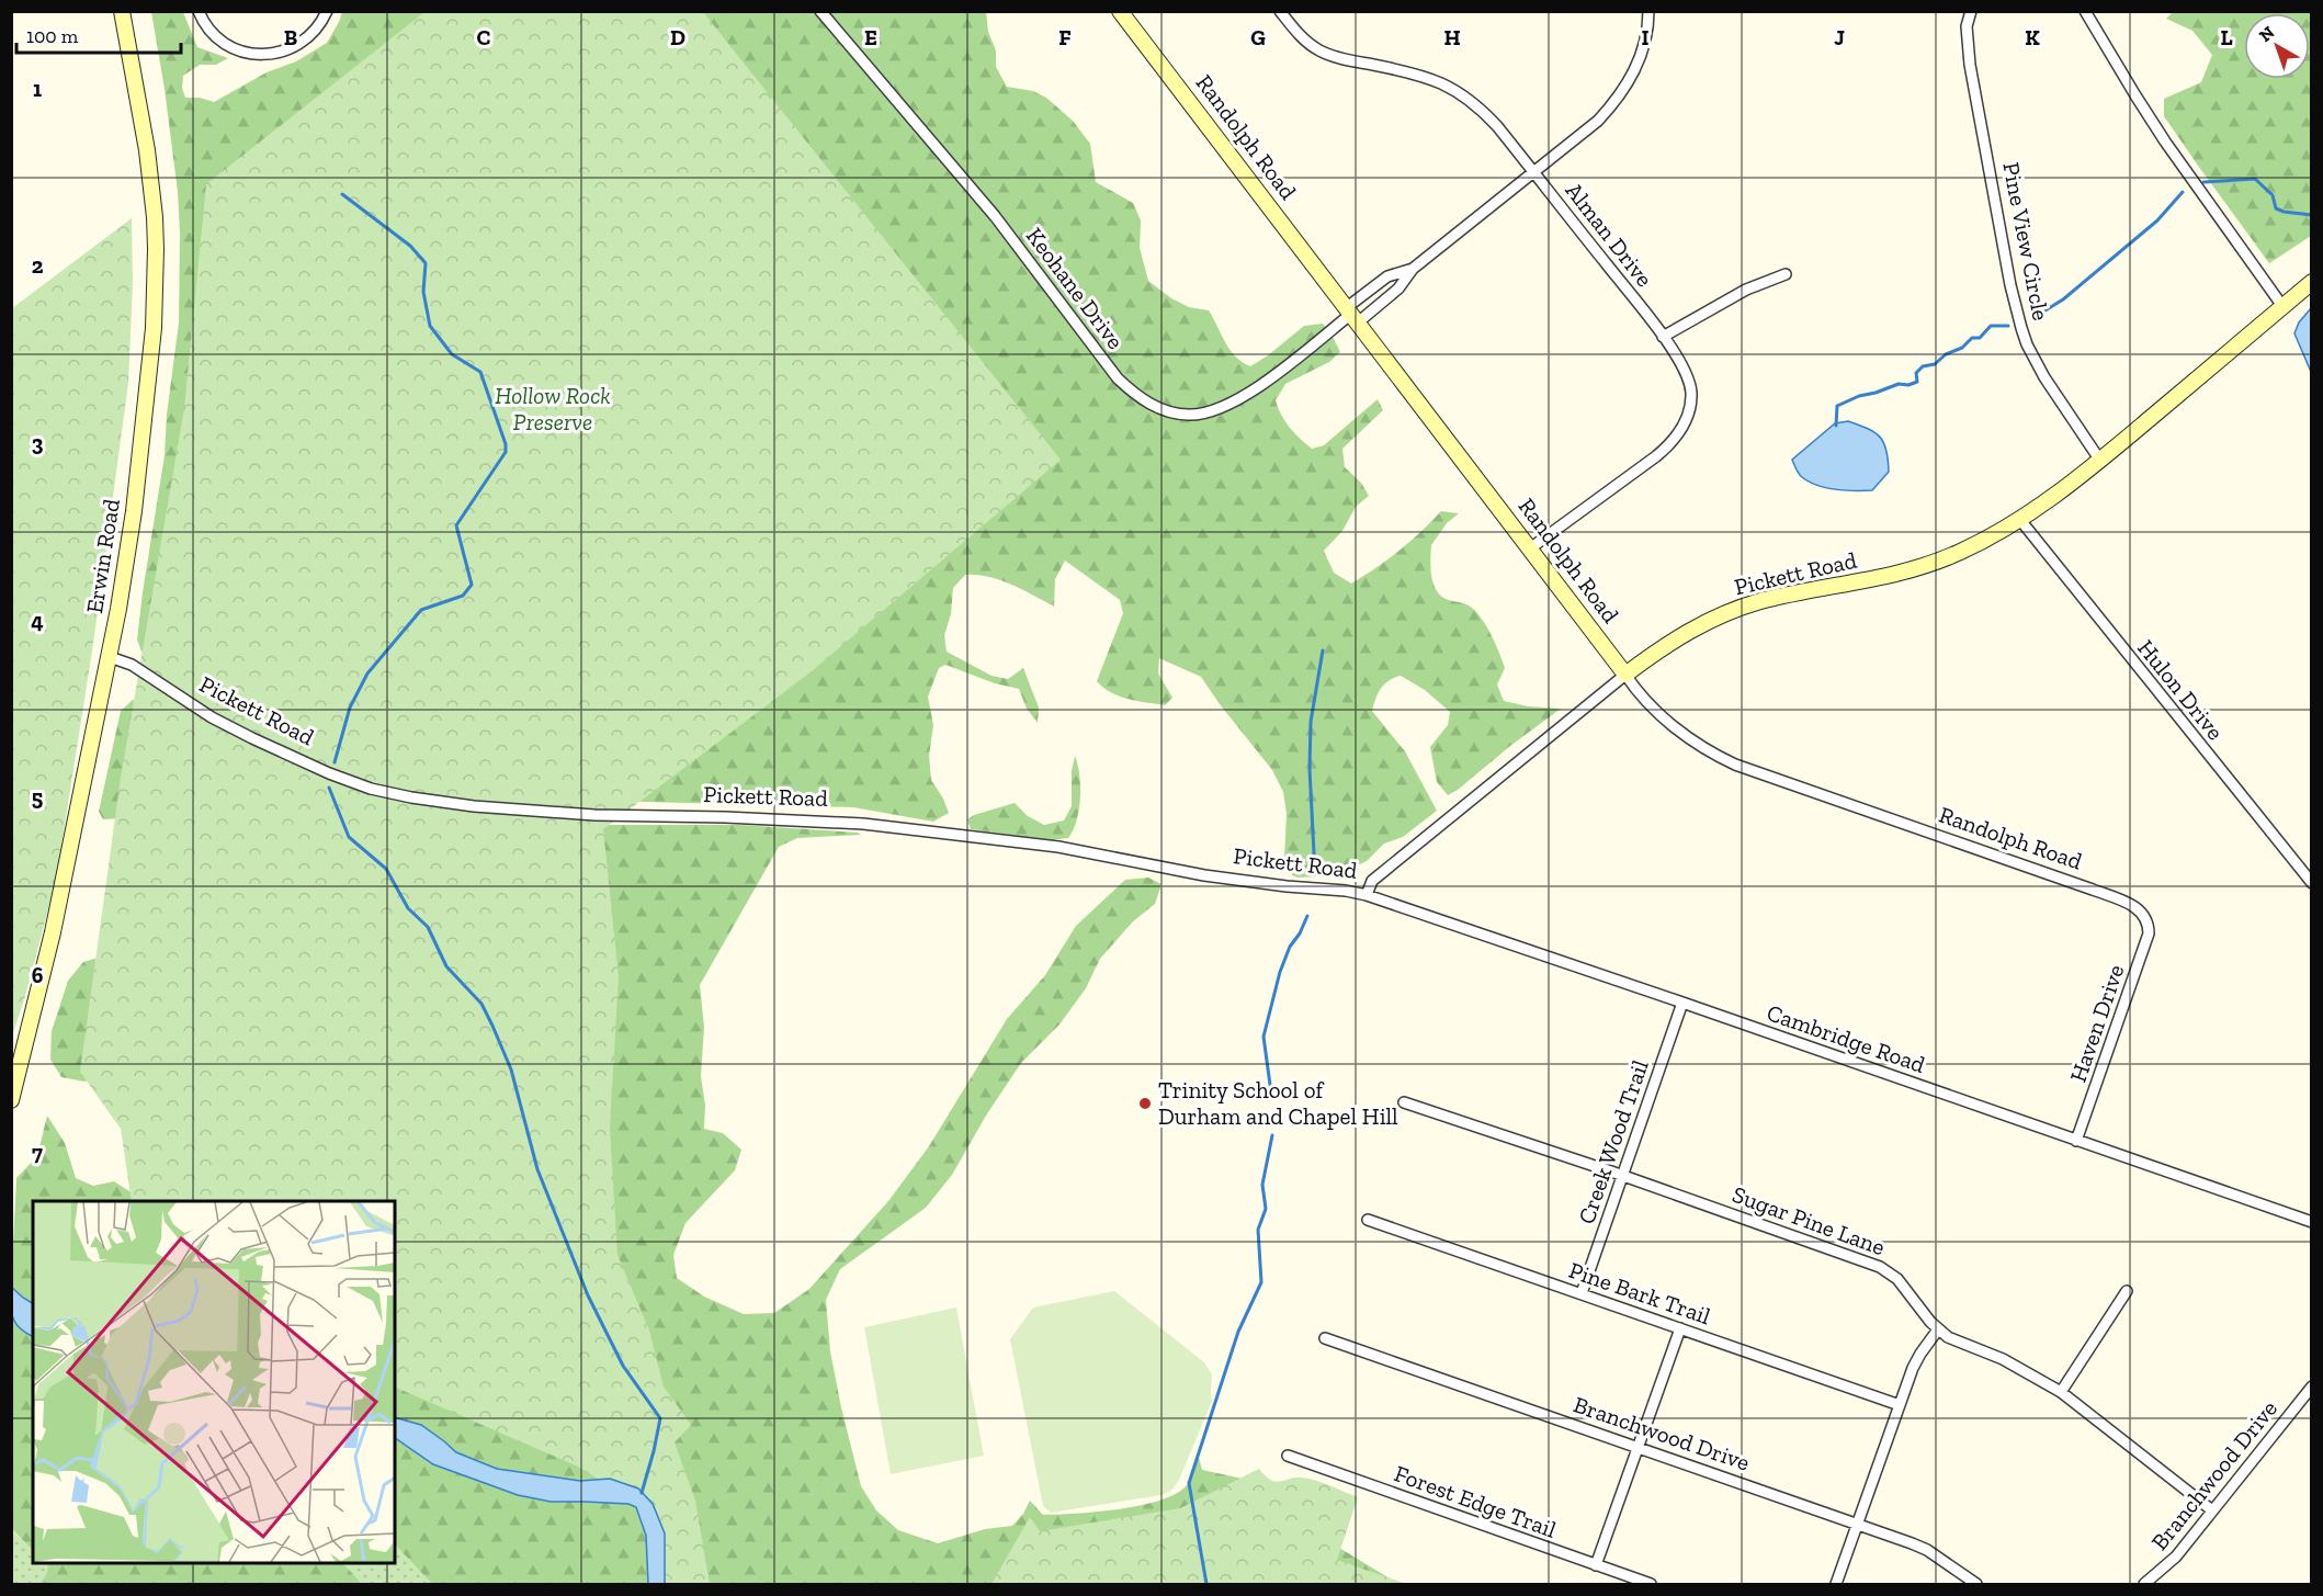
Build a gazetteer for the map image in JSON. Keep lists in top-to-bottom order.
{
  "streets": {
    "street": [
      "Randolph Road",
      "Alman Drive",
      "Pine View Circle",
      "Keohane Drive",
      "Erwin Road",
      "Pickett Road",
      "Hulon Drive",
      "Haven Drive",
      "Cambridge Road",
      "Creek Wood Trail",
      "Sugar Pine Lane",
      "Pine Bark Trail",
      "Branchwood Drive",
      "Forest Edge Trail"
    ]
  },
  "crossings": [
    ["Randolph Road", "Alman Drive"],
    ["Randolph Road", "Keohane Drive"],
    ["Randolph Road", "Pickett Road"],
    ["Randolph Road", "Haven Drive"],
    ["Alman Drive", "Keohane Drive"],
    ["Pine View Circle", "Pickett Road"],
    ["Erwin Road", "Pickett Road"],
    ["Pickett Road", "Hulon Drive"],
    ["Pickett Road", "Cambridge Road"],
    ["Haven Drive", "Cambridge Road"],
    ["Cambridge Road", "Creek Wood Trail"],
    ["Creek Wood Trail", "Sugar Pine Lane"],
    ["Creek Wood Trail", "Pine Bark Trail"],
    ["Sugar Pine Lane", "Branchwood Drive"]
  ],
  "parks": ["Hollow Rock Preserve"],
  "places": ["Trinity School of Durham and Chapel Hill"],
  "scale_bar": "100 m",
  "north": "top left",
  "grid": {
    "columns": [
      "B",
      "C",
      "D",
      "E",
      "F",
      "G",
      "H",
      "I",
      "J",
      "K",
      "L"
    ],
    "rows": [
      "1",
      "2",
      "3",
      "4",
      "5",
      "6",
      "7"
    ]
  }
}
